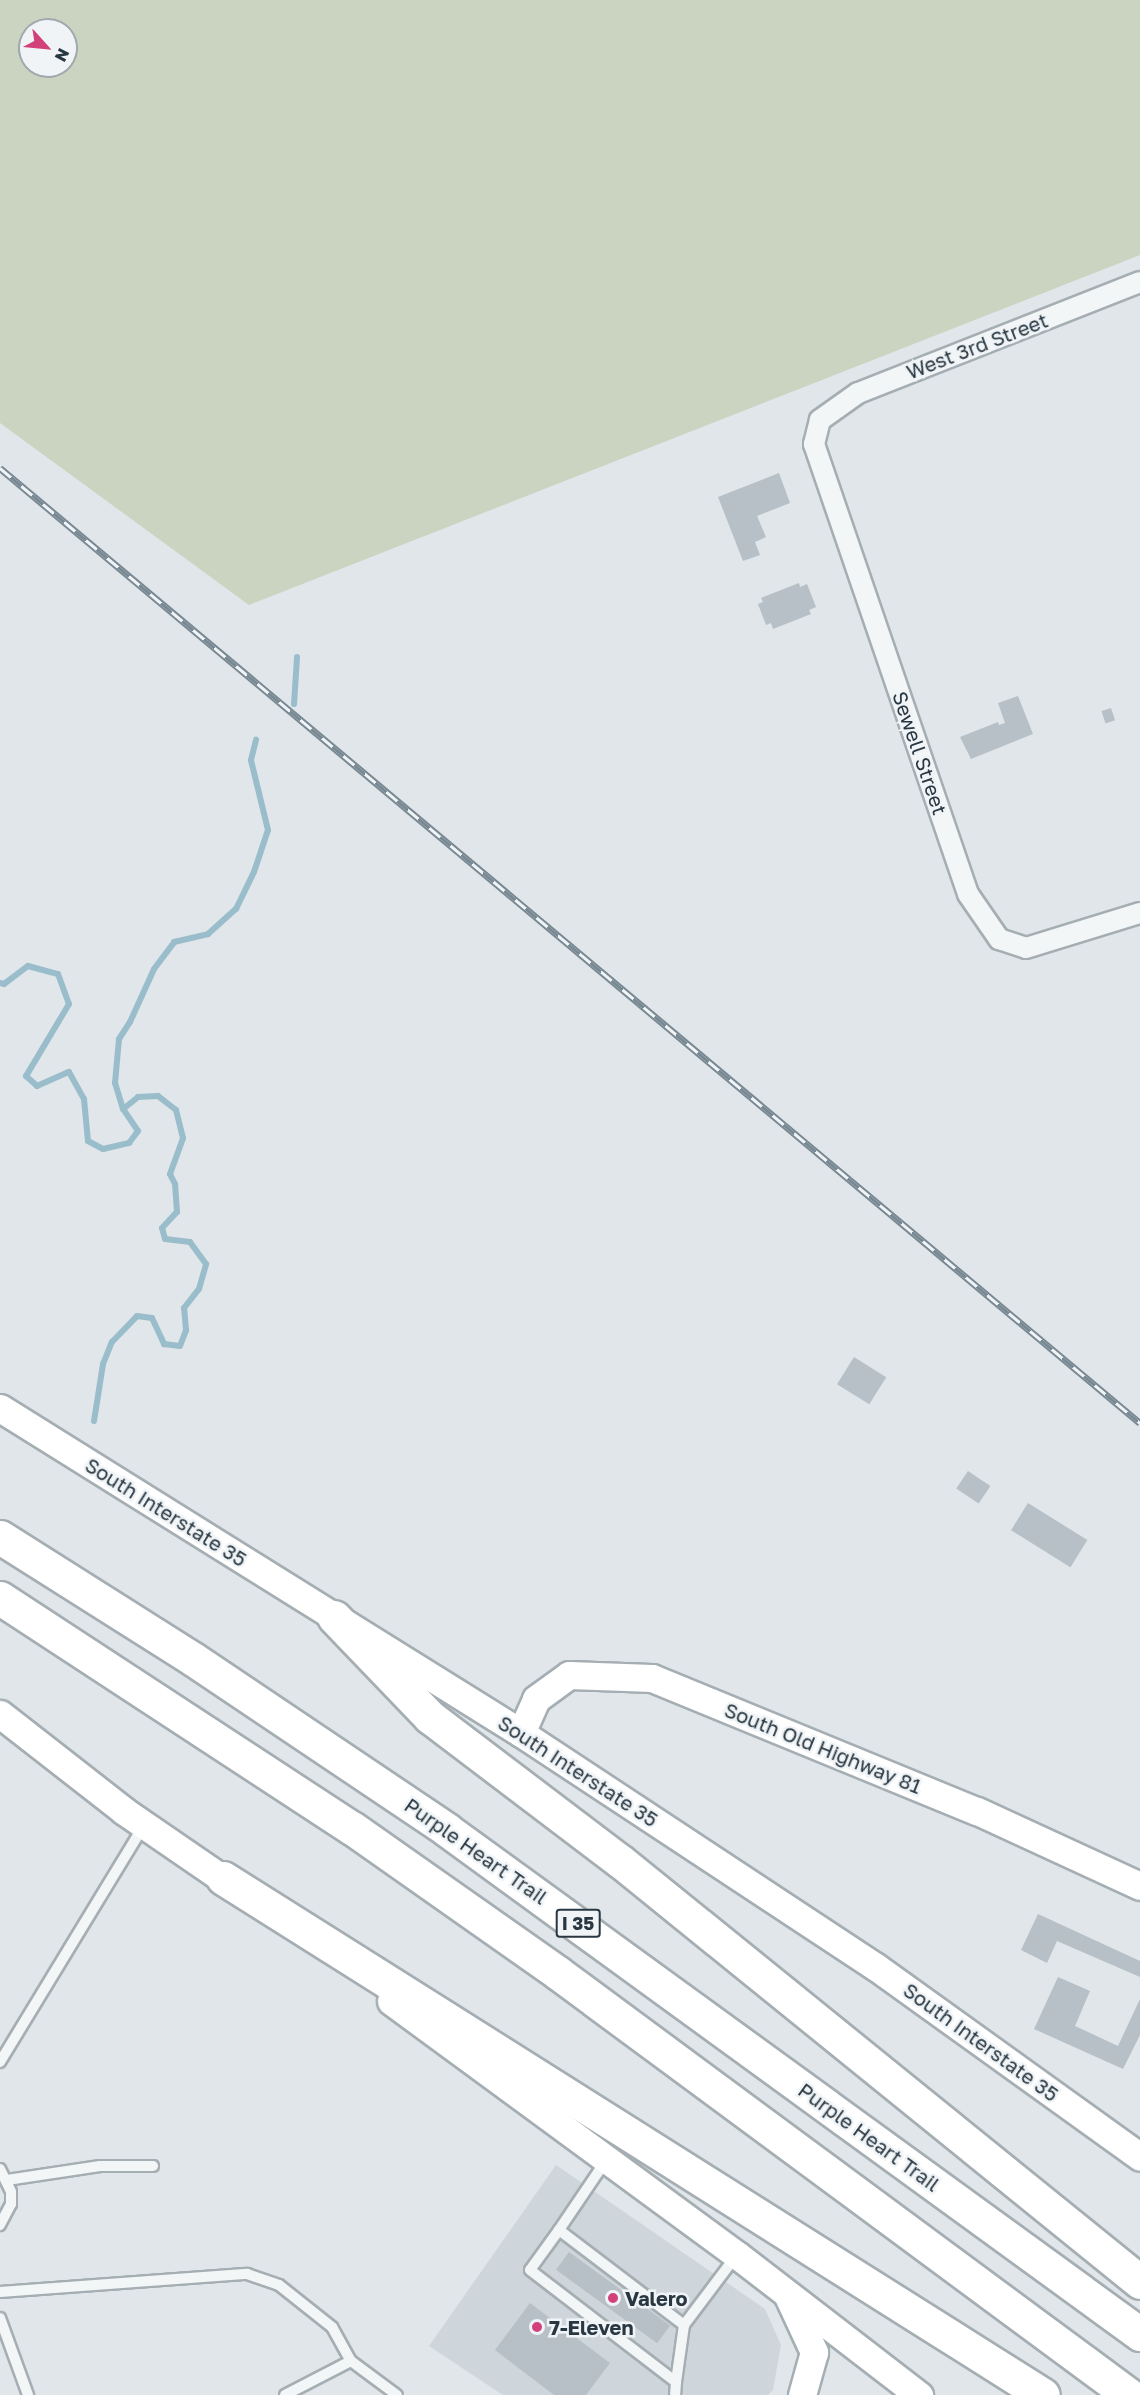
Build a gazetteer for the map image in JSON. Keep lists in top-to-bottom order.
{
  "streets": {
    "highway": ["Purple Heart Trail", "I 35"],
    "main road": ["South Interstate 35", "South Old Highway 81"],
    "street": ["West 3rd Street", "Sewell Street"]
  },
  "crossings": [
    ["West 3rd Street", "Sewell Street"],
    ["South Interstate 35", "South Old Highway 81"]
  ],
  "places": ["Valero", "7-Eleven"],
  "north": "bottom right"
}
